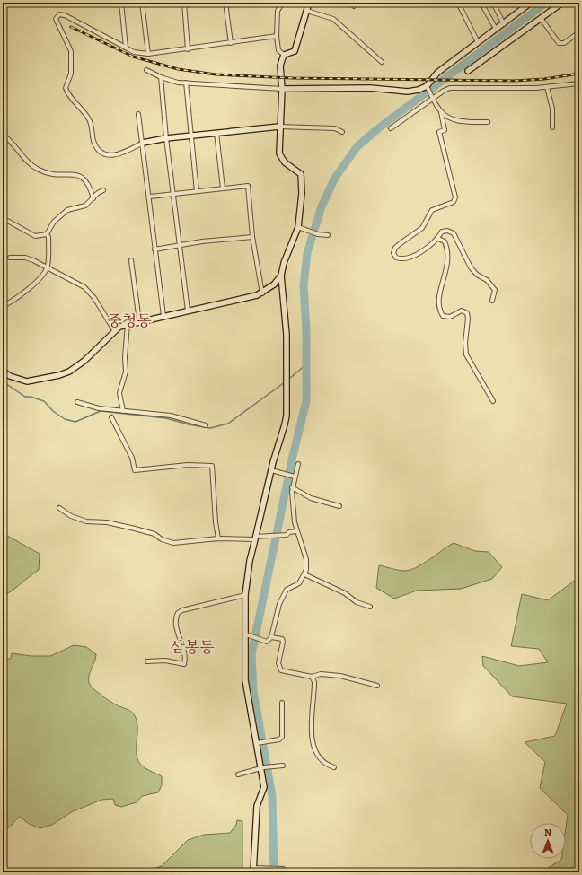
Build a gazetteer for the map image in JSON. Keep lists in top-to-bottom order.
{
  "districts": ["중청동", "삼봉동"],
  "north": "top"
}
